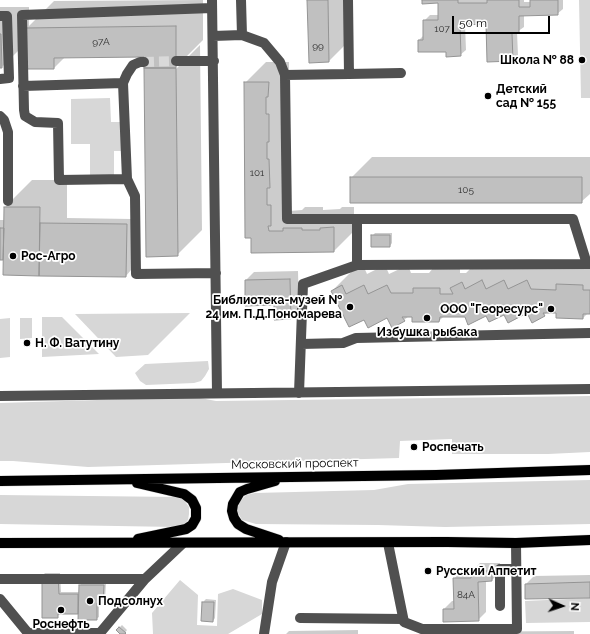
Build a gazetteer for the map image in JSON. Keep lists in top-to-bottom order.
{
  "streets": {
    "main road": ["Московский проспект"]
  },
  "places": [
    "Школа № 88",
    "Детский сад № 155",
    "Рос-Агро",
    "Библиотека-музей № 24 им. П.Д.Пономарева",
    "ООО \"Георесурс\"",
    "Избушка рыбака",
    "Н. Ф. Ватутину",
    "Роспечать",
    "Русский Аппетит",
    "Подсолнух",
    "Роснефть"
  ],
  "house_numbers": [
    "107",
    "97А",
    "99",
    "101",
    "105",
    "84А"
  ],
  "scale_bar": "50 m",
  "north": "right"
}
